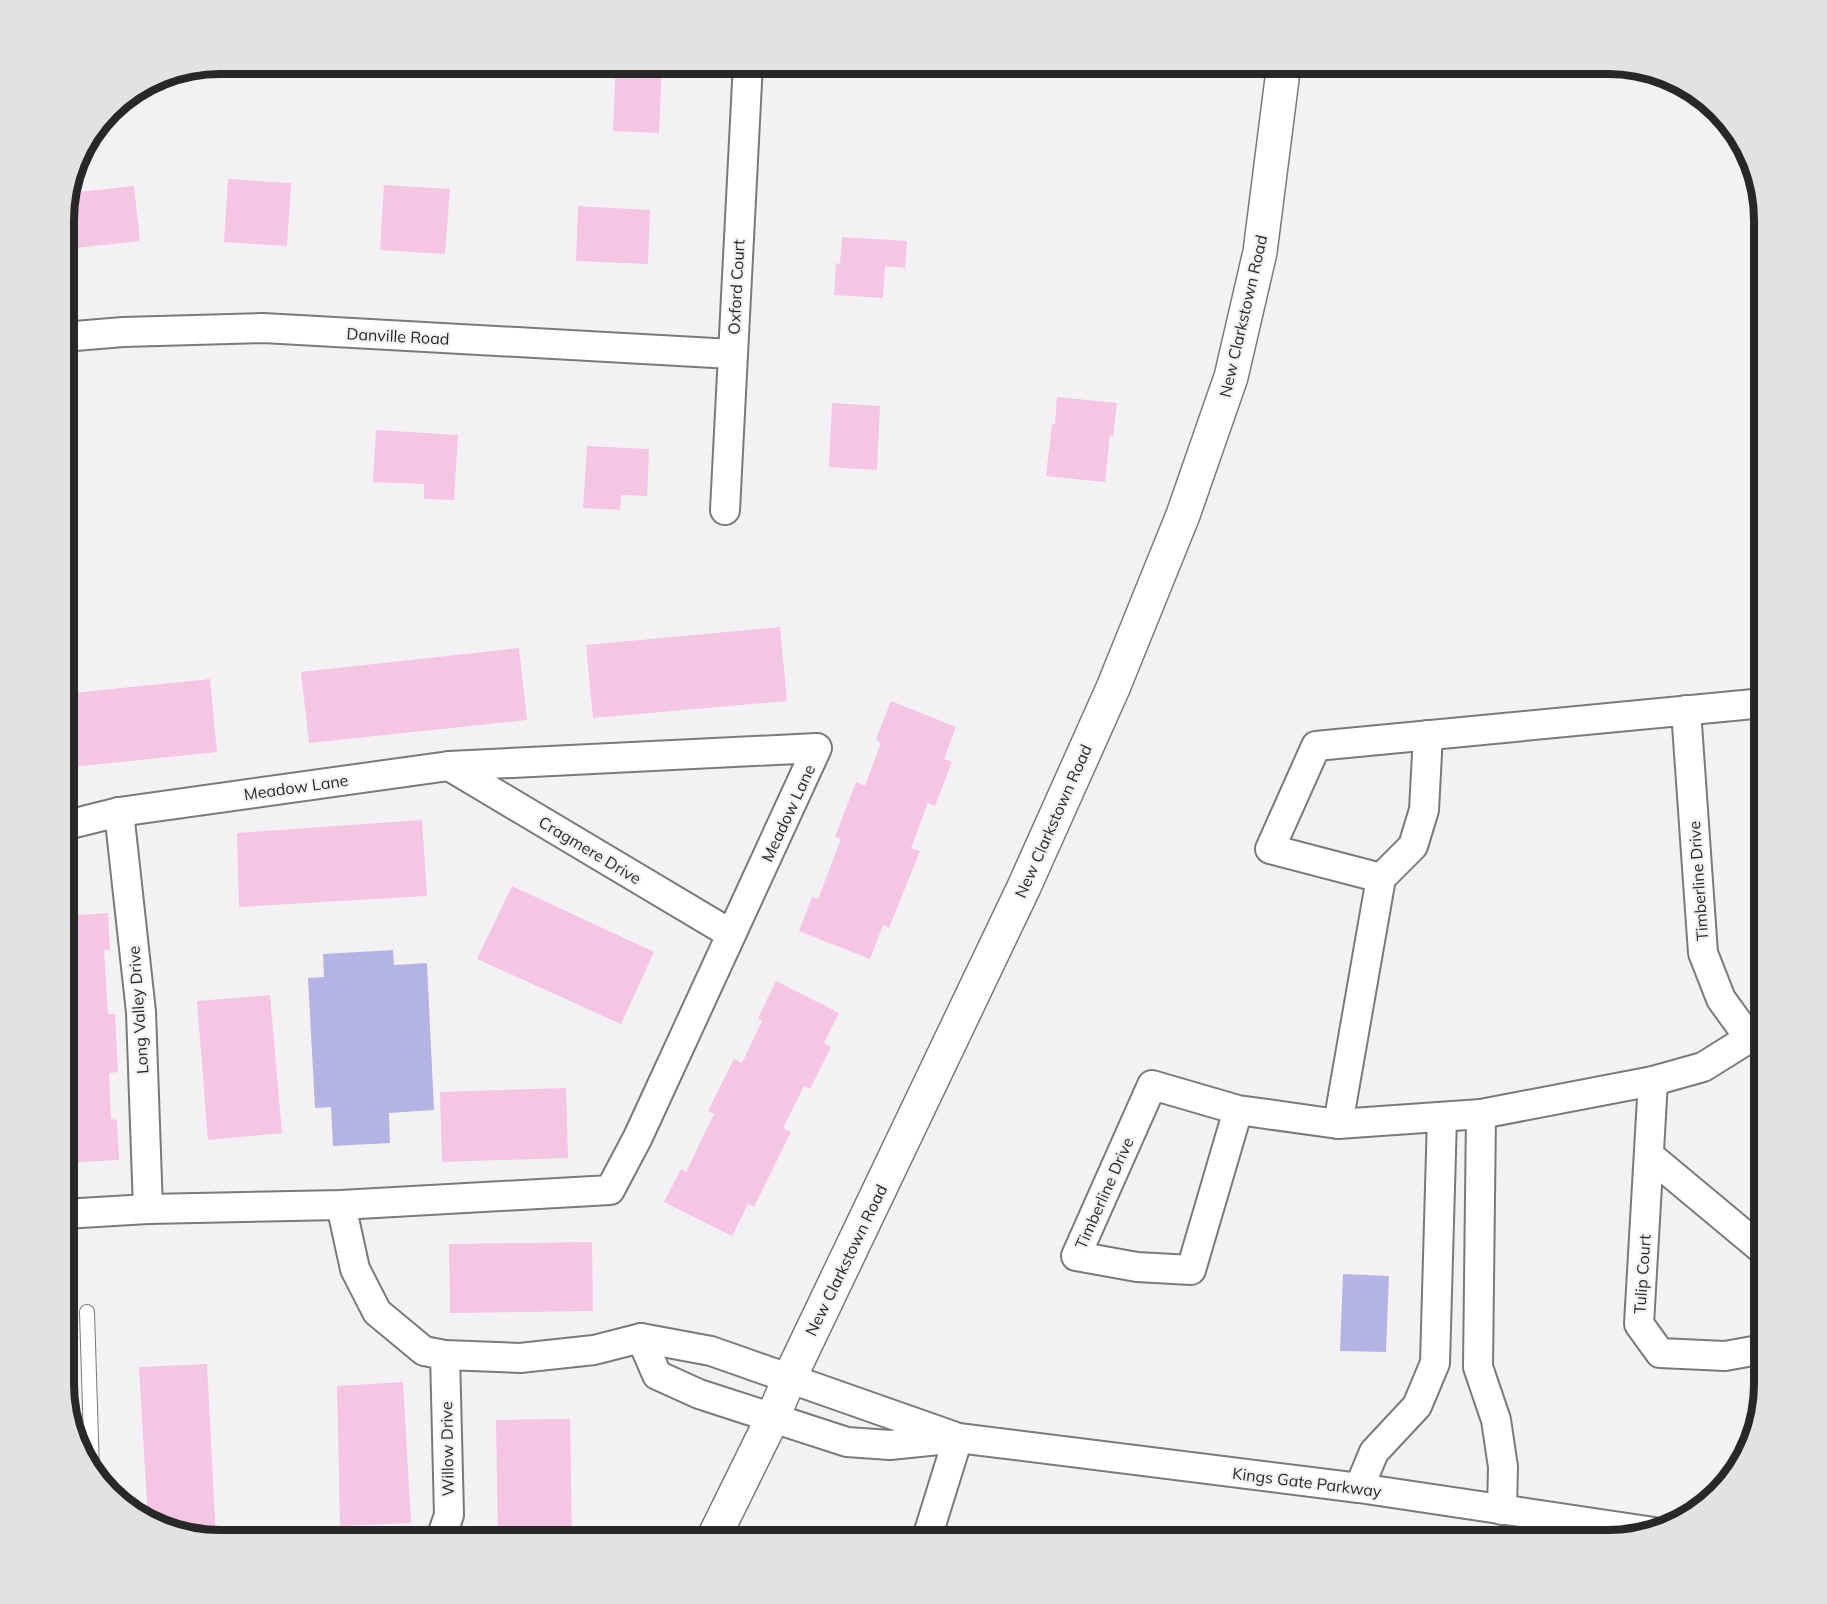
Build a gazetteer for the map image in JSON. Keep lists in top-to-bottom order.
{
  "streets": {
    "street": [
      "Oxford Court",
      "New Clarkstown Road",
      "Danville Road",
      "Meadow Lane",
      "Cragmere Drive",
      "Timberline Drive",
      "Long Valley Drive",
      "Tulip Court",
      "Willow Drive",
      "Kings Gate Parkway"
    ]
  },
  "crossings": [
    ["Oxford Court", "Danville Road"],
    ["New Clarkstown Road", "Kings Gate Parkway"],
    ["Meadow Lane", "Cragmere Drive"],
    ["Meadow Lane", "Long Valley Drive"],
    ["Timberline Drive", "Tulip Court"]
  ]
}
